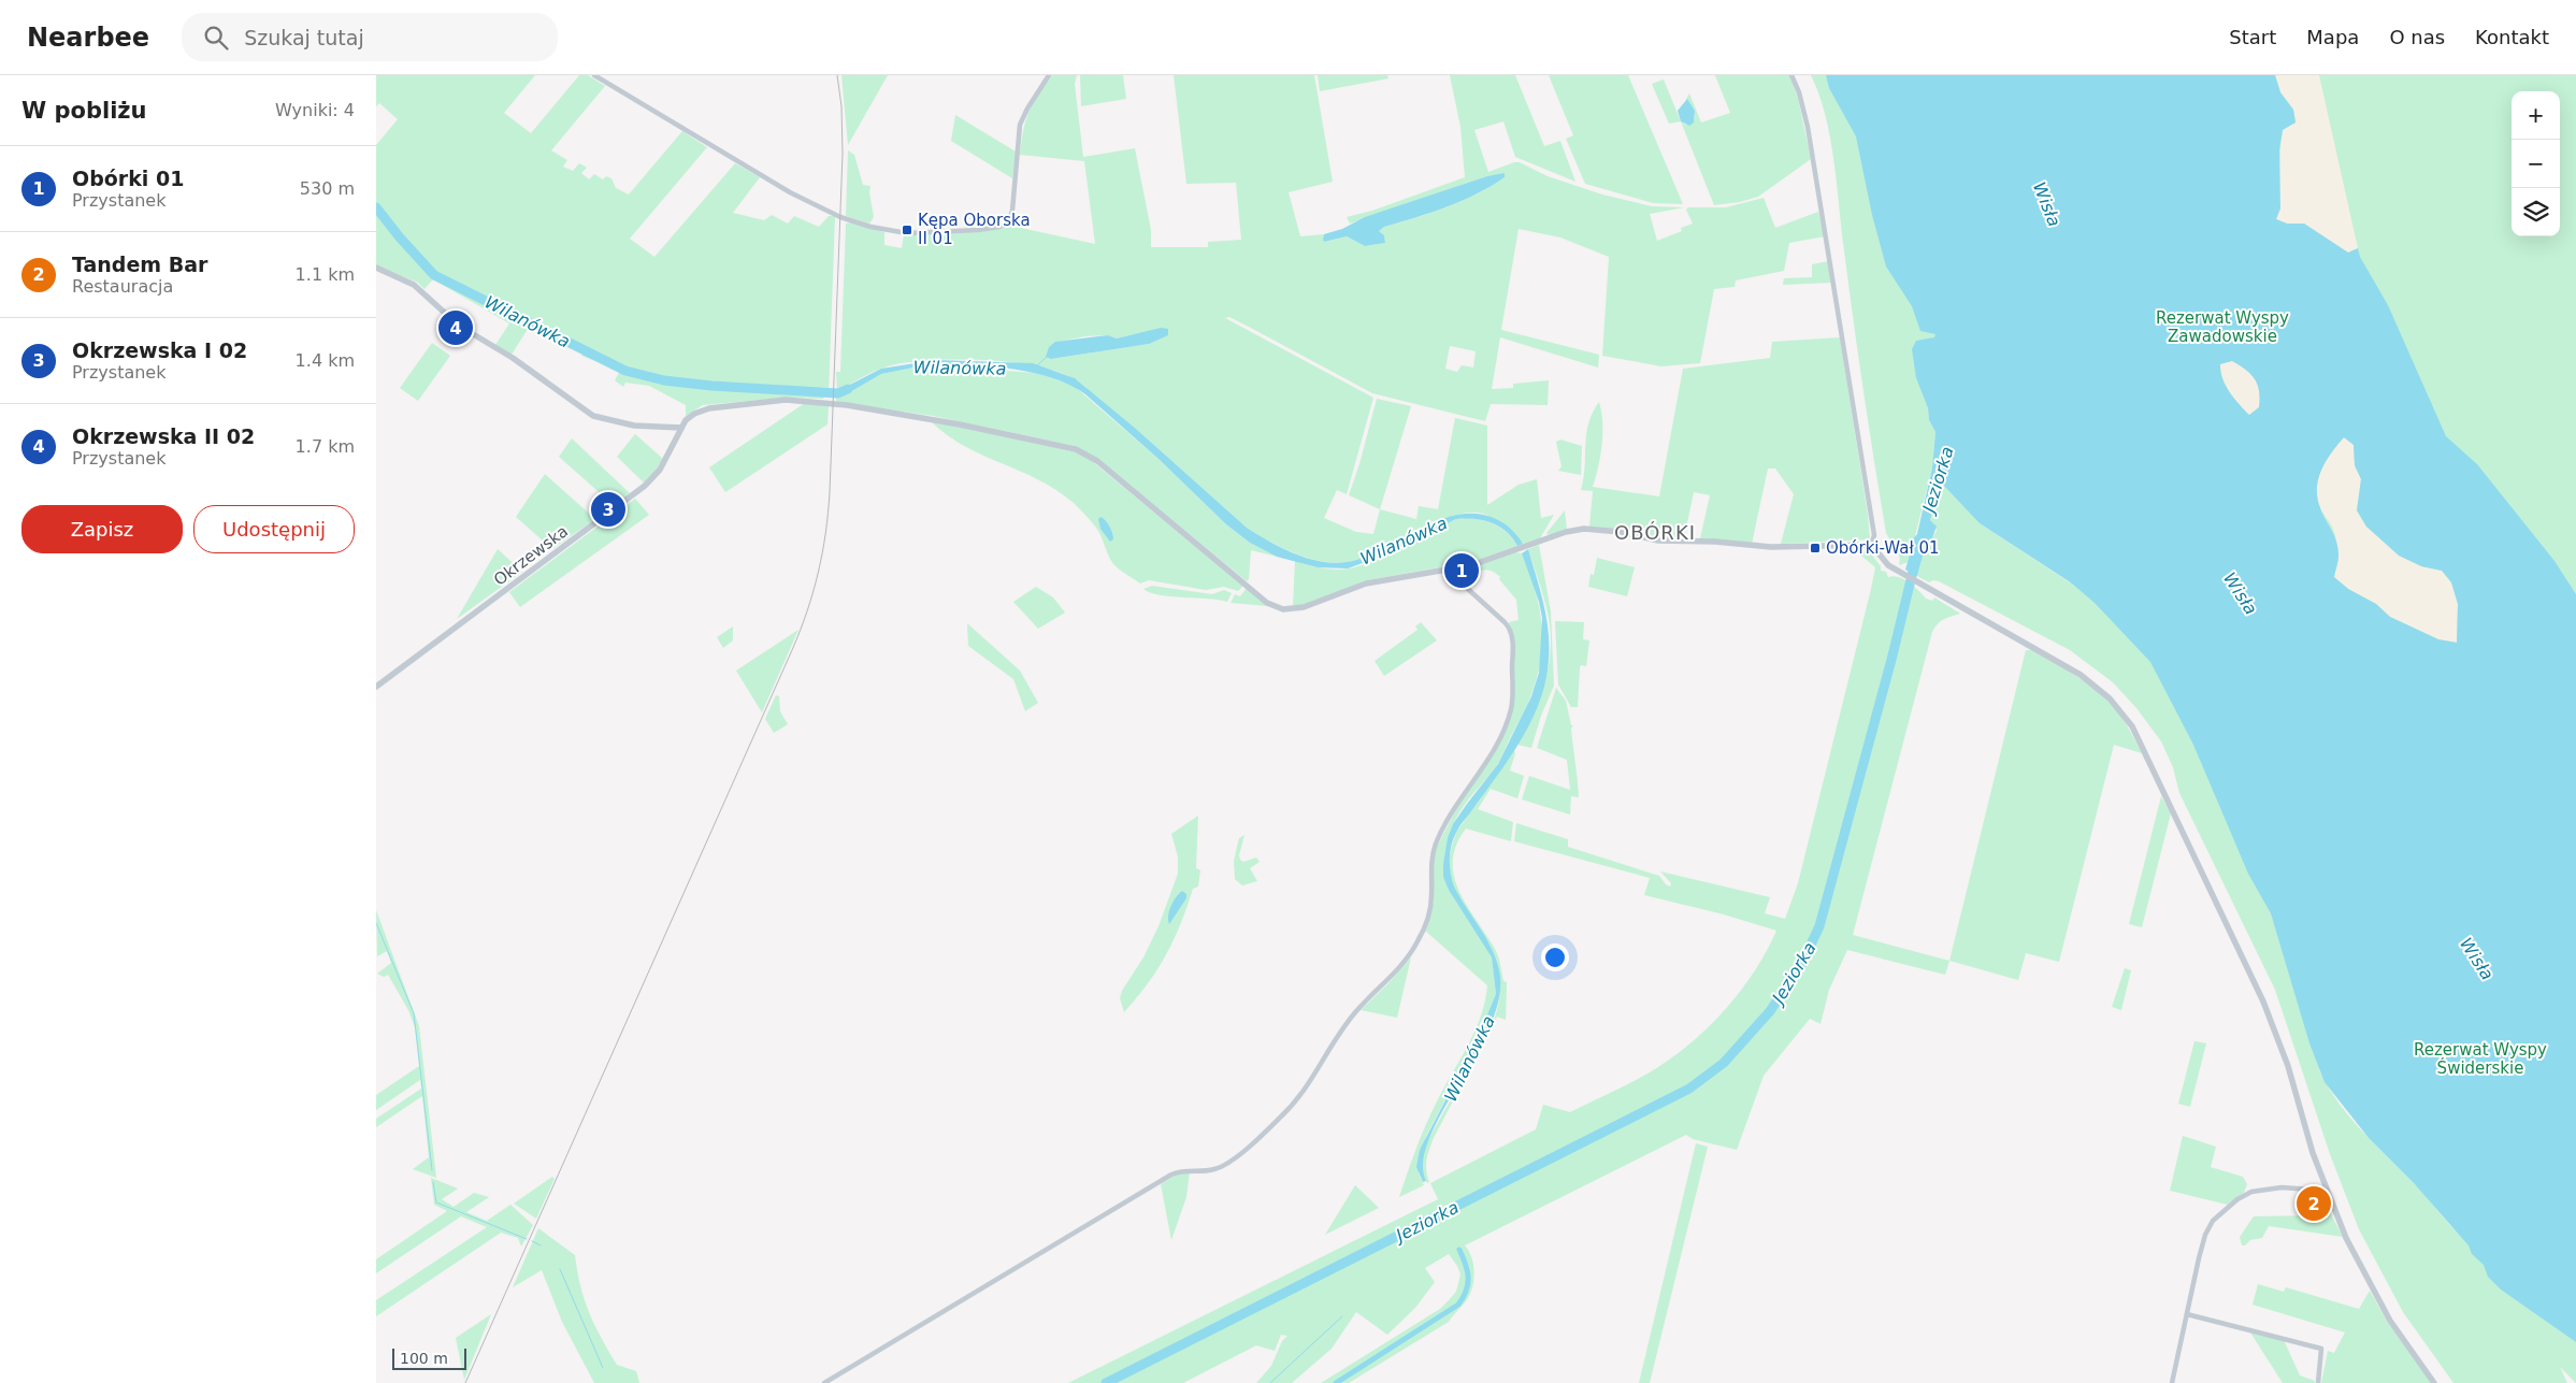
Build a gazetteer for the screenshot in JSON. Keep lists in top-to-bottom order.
{
  "streets": {
    "street": ["Okrzewska"]
  },
  "districts": ["OBÓRKI"],
  "water": ["Wisła", "Wilanówka", "Jeziorka"],
  "parks": ["Rezerwat Wyspy Zawadowskie", "Rezerwat Wyspy Świderskie"],
  "places": {
    "transit": ["Kępa Oborska II 01", "Obórki-Wał 01"]
  },
  "scale_bar": "100 m",
  "page": {
    "header": "Nearbee",
    "search": "Szukaj tutaj",
    "nav": [
      "Start",
      "Mapa",
      "O nas",
      "Kontakt"
    ],
    "heading": ["W pobliżu", "Wyniki: 4"],
    "map_buttons": ["+", "−"],
    "list": [
      {
        "mark": "1",
        "name": "Obórki 01",
        "note": "Przystanek",
        "value": "530 m"
      },
      {
        "mark": "2",
        "name": "Tandem Bar",
        "note": "Restauracja",
        "value": "1.1 km"
      },
      {
        "mark": "3",
        "name": "Okrzewska I 02",
        "note": "Przystanek",
        "value": "1.4 km"
      },
      {
        "mark": "4",
        "name": "Okrzewska II 02",
        "note": "Przystanek",
        "value": "1.7 km"
      }
    ],
    "pins": [
      "4",
      "3",
      "1",
      "2"
    ],
    "buttons": ["Zapisz", "Udostępnij"],
    "scale": "100 m"
  }
}
